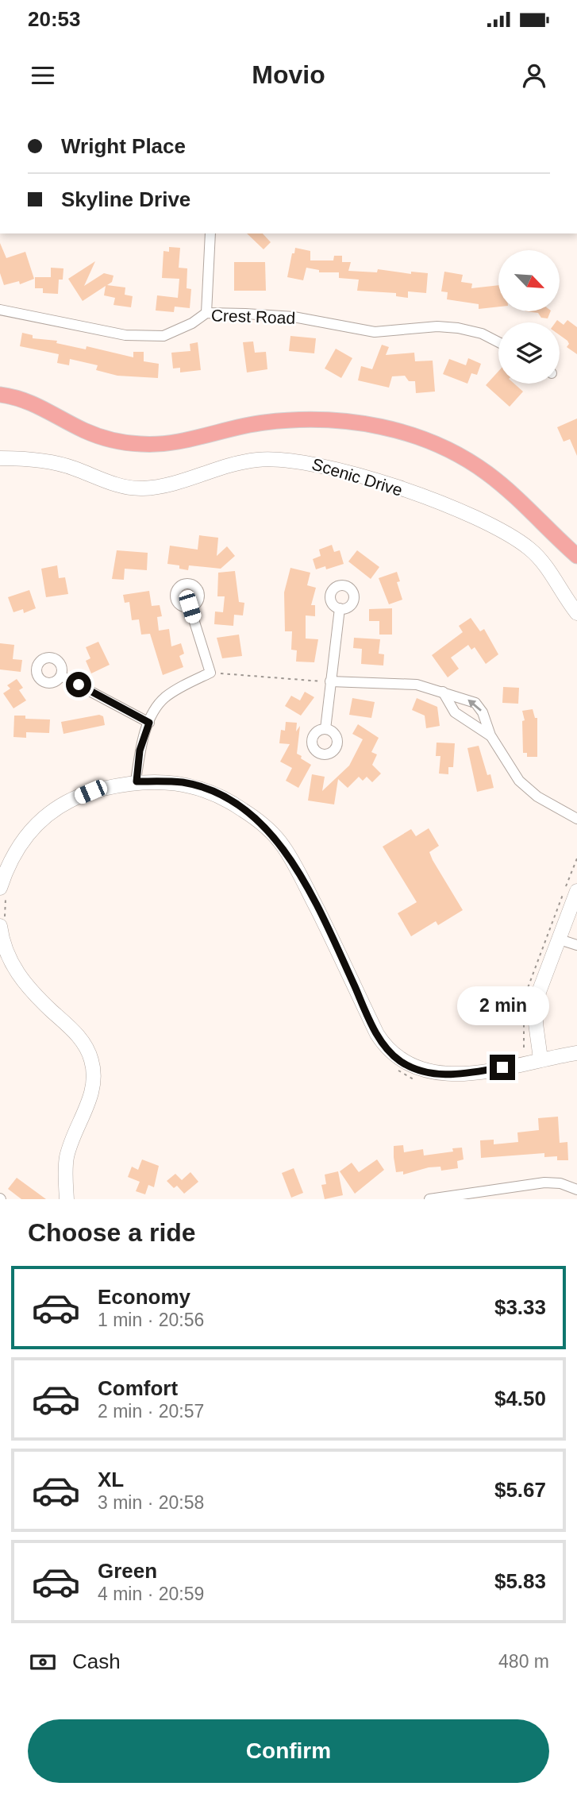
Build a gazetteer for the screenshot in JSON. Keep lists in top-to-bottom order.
{
  "streets": {
    "street": ["Crest Road", "Scenic Drive"]
  },
  "north": "bottom right",
  "page": {
    "status": "20:53",
    "header": "Movio",
    "banner": ["Wright Place", "Skyline Drive"],
    "bubble": "2 min",
    "heading": "Choose a ride",
    "list": [
      {
        "name": "Economy",
        "note": "1 min · 20:56",
        "value": "$3.33"
      },
      {
        "name": "Comfort",
        "note": "2 min · 20:57",
        "value": "$4.50"
      },
      {
        "name": "XL",
        "note": "3 min · 20:58",
        "value": "$5.67"
      },
      {
        "name": "Green",
        "note": "4 min · 20:59",
        "value": "$5.83"
      }
    ],
    "pay": ["Cash", "480 m"],
    "buttons": "Confirm"
  }
}
